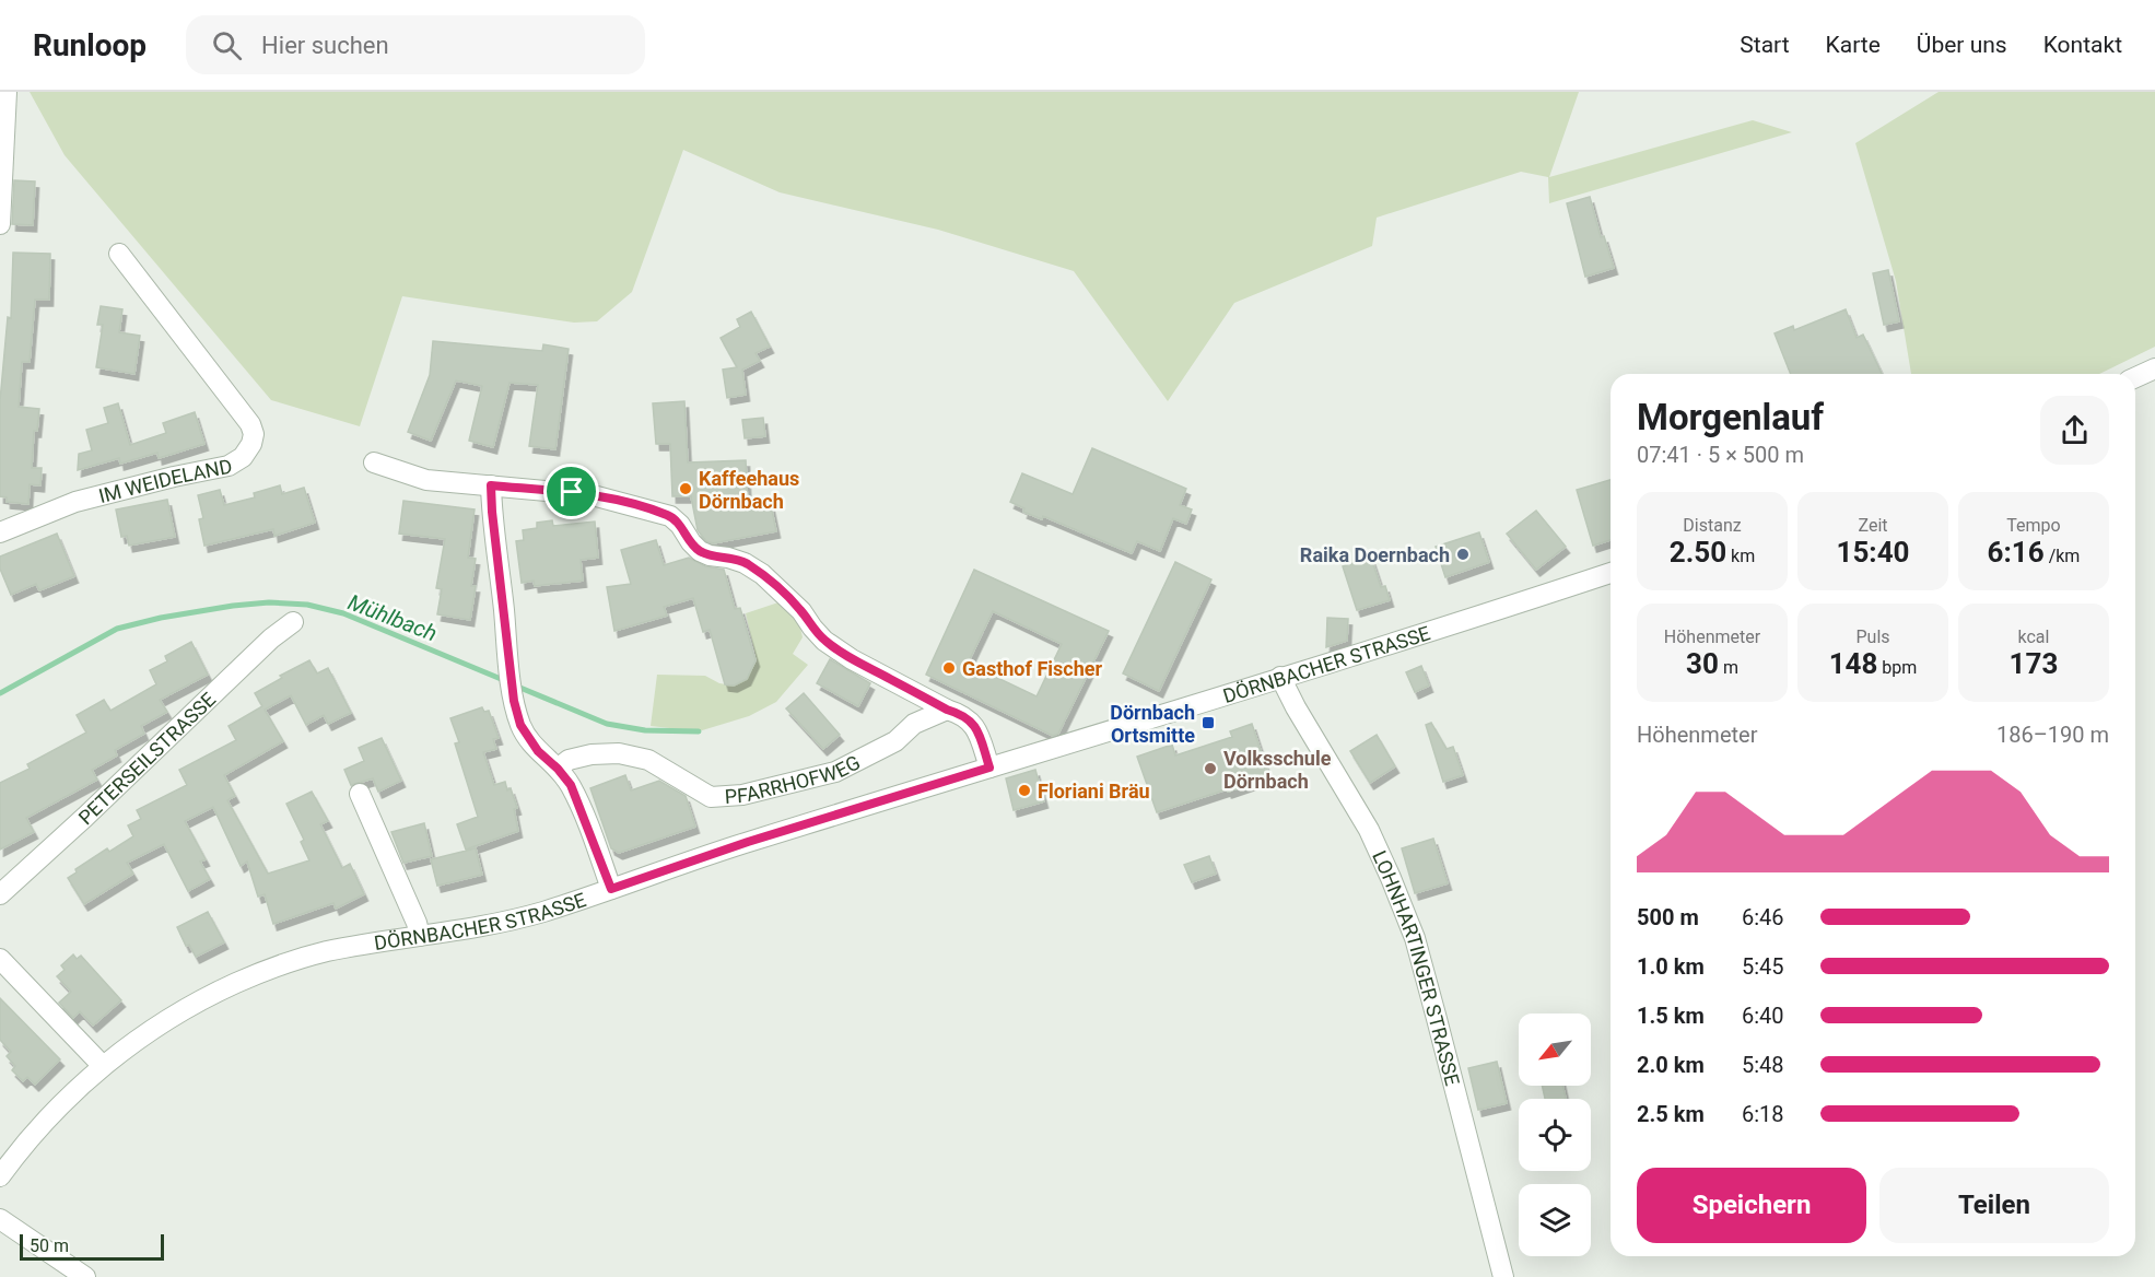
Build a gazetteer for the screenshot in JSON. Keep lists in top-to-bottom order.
{
  "streets": {
    "street": [
      "IM WEIDELAND",
      "DÖRNBACHER STRASSE",
      "PETERSEILSTRASSE",
      "PFARRHOFWEG",
      "LOHNHARTINGER STRASSE"
    ]
  },
  "crossings": [
    ["DÖRNBACHER STRASSE", "LOHNHARTINGER STRASSE"]
  ],
  "water": ["Mühlbach"],
  "places": {
    "other": [
      "Kaffeehaus Dörnbach",
      "Raika Doernbach",
      "Gasthof Fischer",
      "Volksschule Dörnbach",
      "Floriani Bräu"
    ],
    "transit": ["Dörnbach Ortsmitte"]
  },
  "scale_bar": "50 m",
  "north": "bottom left",
  "page": {
    "header": "Runloop",
    "search": "Hier suchen",
    "nav": [
      "Start",
      "Karte",
      "Über uns",
      "Kontakt"
    ],
    "heading": ["Morgenlauf", "07:41 · 5 × 500 m"],
    "stats": [
      ["Distanz", "2.50 km"],
      ["Zeit", "15:40"],
      ["Tempo", "6:16 /km"],
      ["Höhenmeter", "30 m"],
      ["Puls", "148 bpm"],
      ["kcal", "173"]
    ],
    "chart": ["Höhenmeter", "186–190 m"],
    "list": [
      {
        "name": "500 m",
        "note": "6:46"
      },
      {
        "name": "1.0 km",
        "note": "5:45"
      },
      {
        "name": "1.5 km",
        "note": "6:40"
      },
      {
        "name": "2.0 km",
        "note": "5:48"
      },
      {
        "name": "2.5 km",
        "note": "6:18"
      }
    ],
    "buttons": ["Speichern", "Teilen"],
    "scale": "50 m"
  }
}
